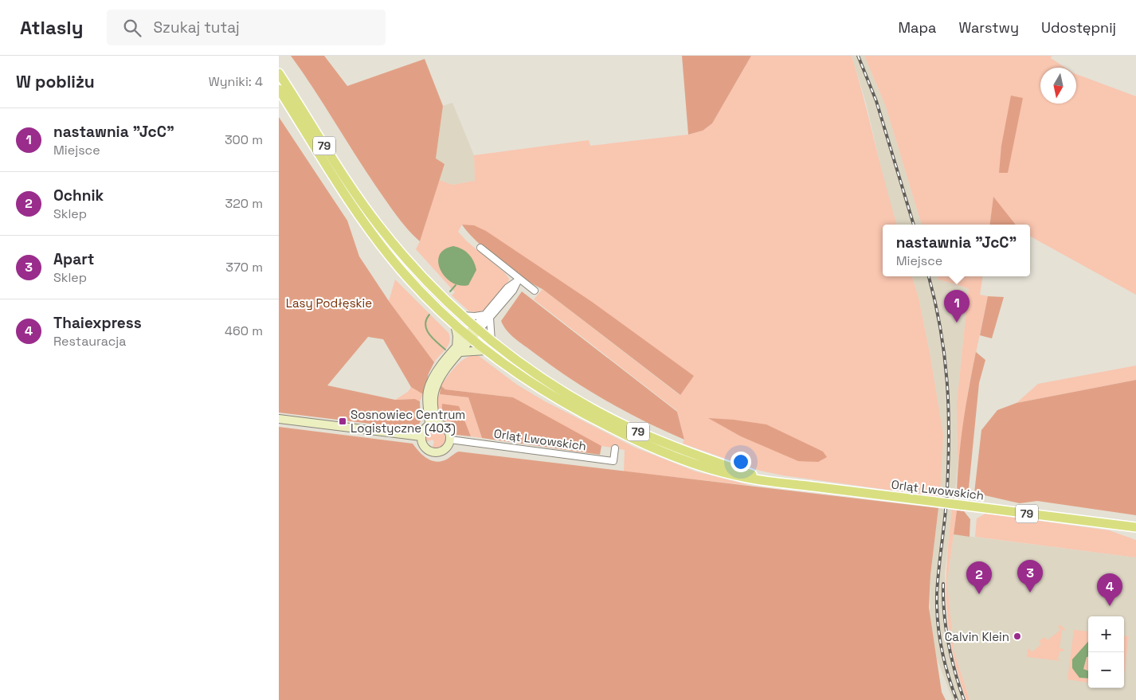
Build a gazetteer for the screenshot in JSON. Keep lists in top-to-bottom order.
{
  "streets": {
    "main road": ["79", "Orląt Lwowskich"]
  },
  "crossings": [
    ["79", "Orląt Lwowskich"]
  ],
  "parks": ["Lasy Podłęskie"],
  "places": {
    "transit": ["Sosnowiec Centrum Logistyczne (403)"],
    "other": ["Calvin Klein"]
  },
  "north": "bottom",
  "page": {
    "header": "Atlasly",
    "search": "Szukaj tutaj",
    "nav": ["Mapa", "Warstwy", "Udostępnij"],
    "heading": ["W pobliżu", "Wyniki: 4"],
    "list": [
      {
        "mark": "1",
        "name": "nastawnia \"JcC\"",
        "note": "Miejsce",
        "value": "300 m"
      },
      {
        "mark": "2",
        "name": "Ochnik",
        "note": "Sklep",
        "value": "320 m"
      },
      {
        "mark": "3",
        "name": "Apart",
        "note": "Sklep",
        "value": "370 m"
      },
      {
        "mark": "4",
        "name": "Thaiexpress",
        "note": "Restauracja",
        "value": "460 m"
      }
    ],
    "popup": ["nastawnia \"JcC\"", "Miejsce"],
    "pins": [
      "1",
      "3",
      "2",
      "4"
    ],
    "map_buttons": ["+", "−"]
  }
}
